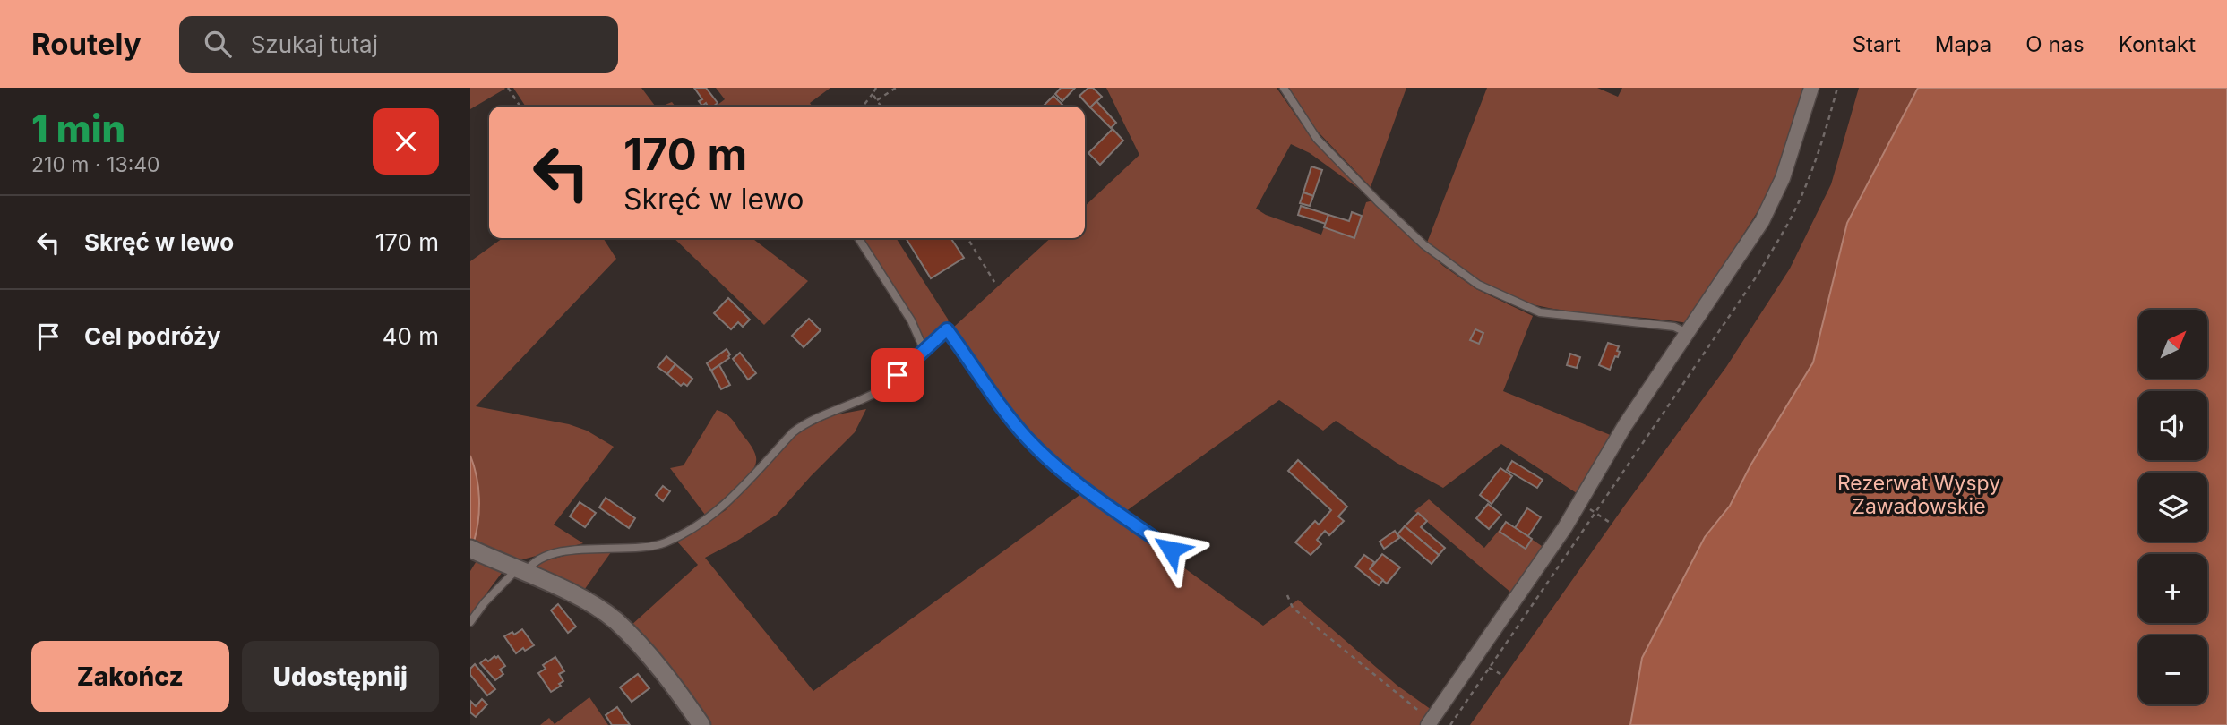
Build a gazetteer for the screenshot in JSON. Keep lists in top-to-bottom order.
{
  "parks": ["Rezerwat Wyspy Zawadowskie"],
  "north": "top right",
  "page": {
    "header": "Routely",
    "search": "Szukaj tutaj",
    "nav": [
      "Start",
      "Mapa",
      "O nas",
      "Kontakt"
    ],
    "heading": ["1 min", "210 m · 13:40"],
    "turn": ["170 m", "Skręć w lewo"],
    "list": [
      {
        "name": "Skręć w lewo",
        "value": "170 m"
      },
      {
        "name": "Cel podróży",
        "value": "40 m"
      }
    ],
    "map_buttons": ["+", "−"],
    "buttons": ["Zakończ", "Udostępnij"]
  }
}
